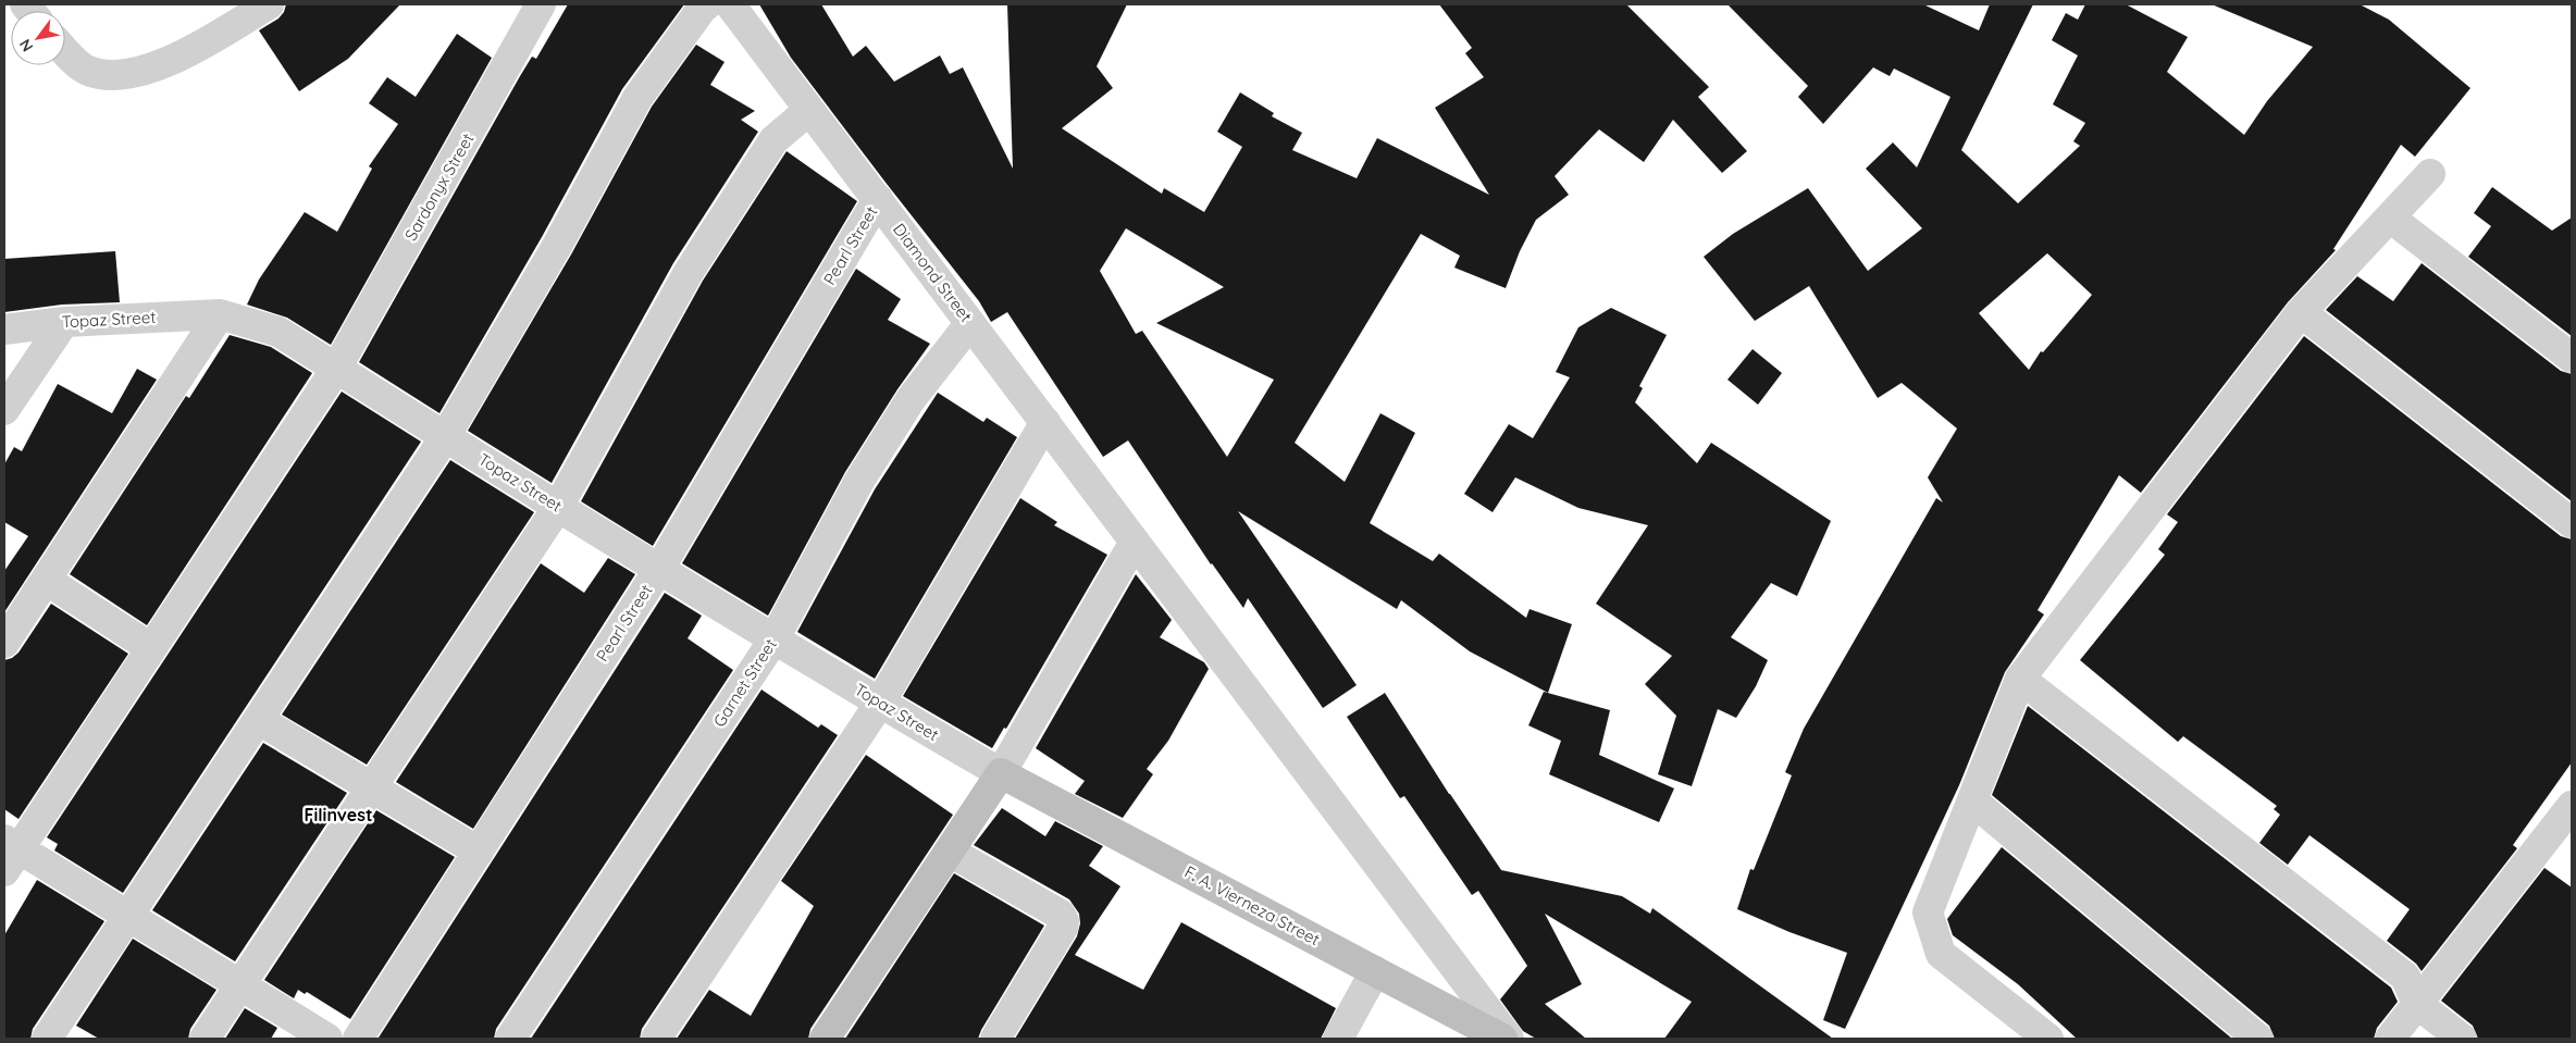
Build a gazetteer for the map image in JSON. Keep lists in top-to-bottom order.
{
  "streets": {
    "street": [
      "Sardonyx Street",
      "Pearl Street",
      "Diamond Street",
      "Topaz Street",
      "Garnet Street",
      "F. A. Vierneza Street"
    ]
  },
  "crossings": [
    ["Sardonyx Street", "Topaz Street"],
    ["Pearl Street", "Diamond Street"],
    ["Pearl Street", "Topaz Street"],
    ["Diamond Street", "Garnet Street"],
    ["Topaz Street", "Garnet Street"],
    ["Topaz Street", "F. A. Vierneza Street"]
  ],
  "districts": ["Filinvest"],
  "north": "bottom left"
}
